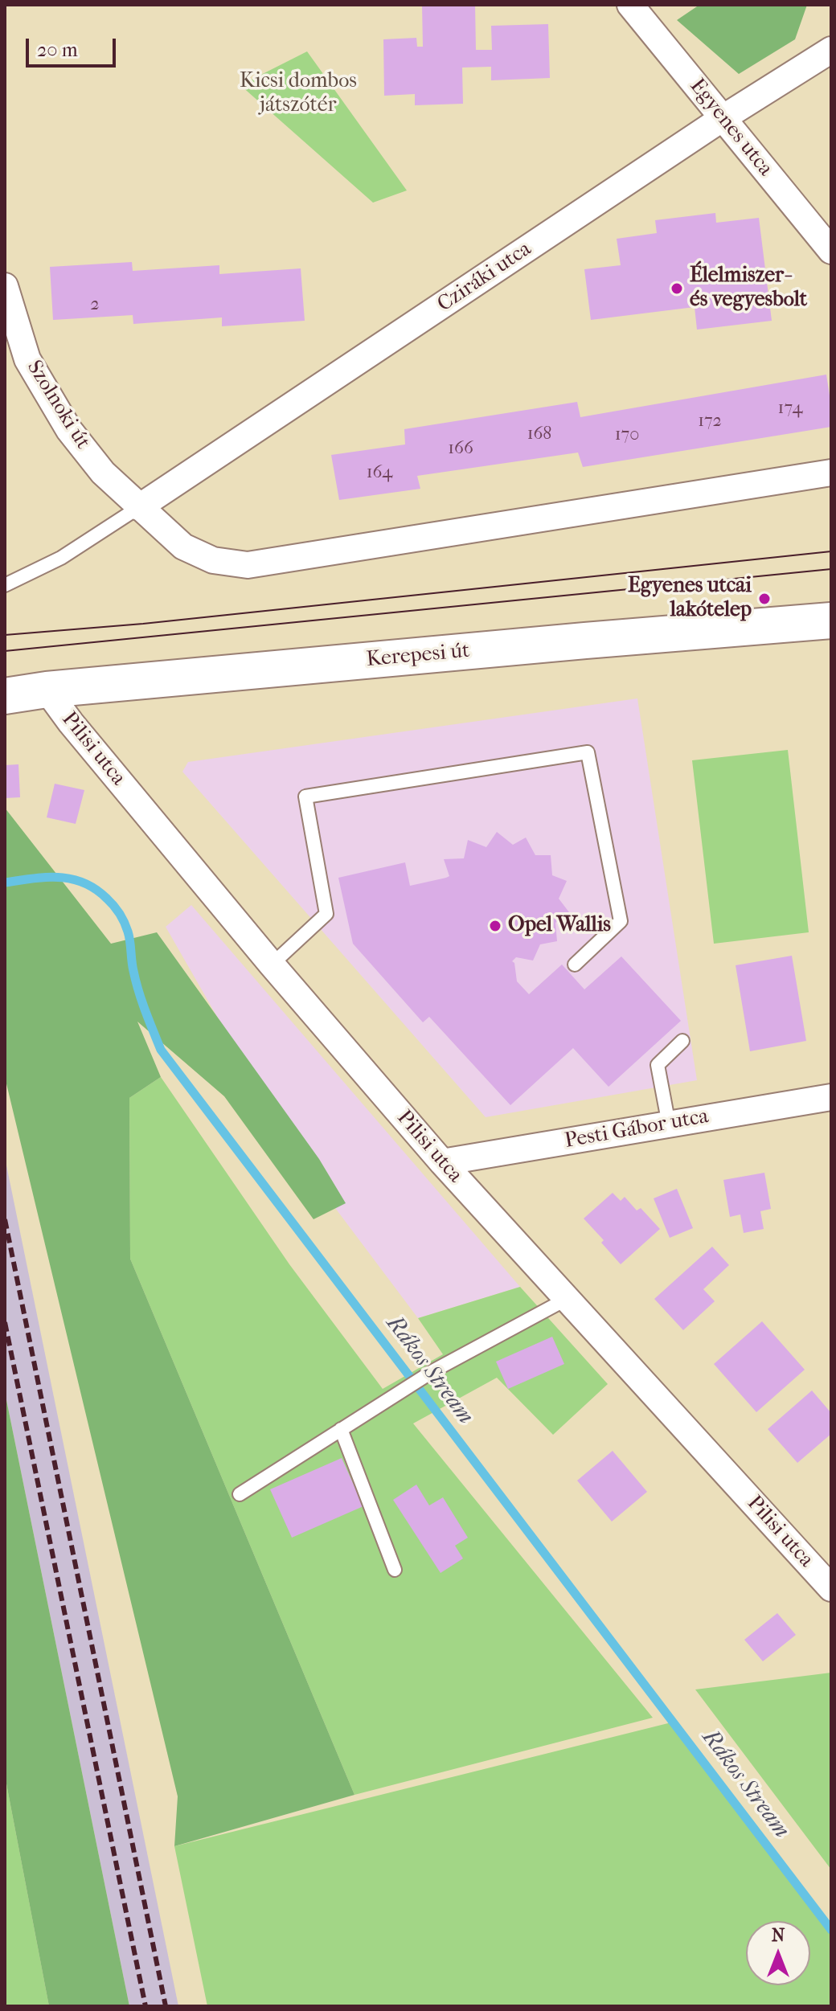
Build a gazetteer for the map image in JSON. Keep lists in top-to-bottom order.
{
  "streets": {
    "main road": ["Kerepesi út"],
    "street": [
      "Egyenes utca",
      "Cziráki utca",
      "Szolnoki út",
      "Pilisi utca",
      "Pesti Gábor utca"
    ]
  },
  "crossings": [
    ["Egyenes utca", "Cziráki utca"],
    ["Cziráki utca", "Szolnoki út"],
    ["Kerepesi út", "Pilisi utca"],
    ["Pilisi utca", "Pesti Gábor utca"]
  ],
  "water": ["Rákos Stream"],
  "parks": ["Kicsi dombos játszótér"],
  "places": ["Élelmiszer- és vegyesbolt", "Egyenes utcai lakótelep", "Opel Wallis"],
  "house_numbers": [
    "2",
    "174",
    "172",
    "168",
    "170",
    "166",
    "164"
  ],
  "scale_bar": "20 m",
  "north": "top"
}
